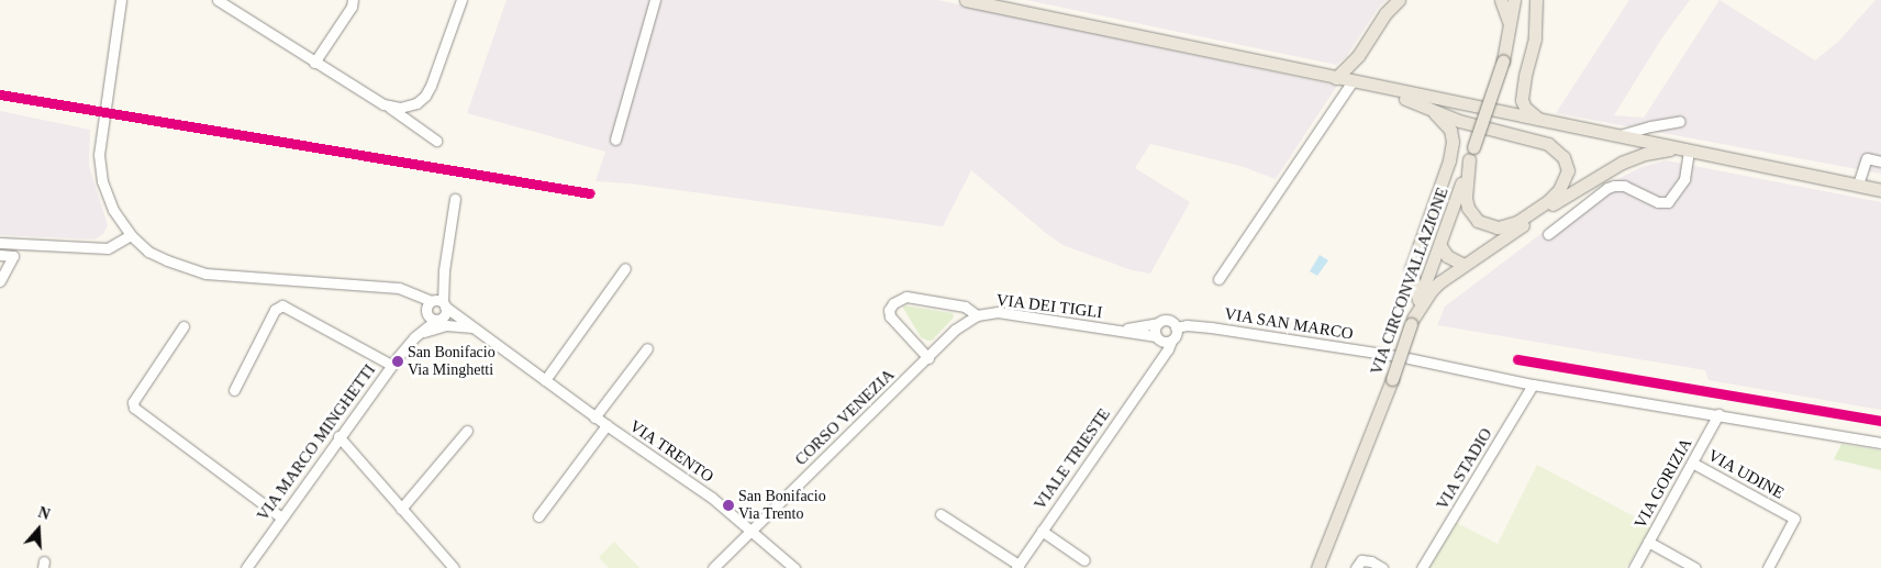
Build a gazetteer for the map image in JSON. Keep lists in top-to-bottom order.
{
  "streets": {
    "main road": ["VIA CIRCONVALLAZIONE"],
    "street": [
      "VIA DEI TIGLI",
      "VIA SAN MARCO",
      "CORSO VENEZIA",
      "VIA MARCO MINGHETTI",
      "VIA TRENTO",
      "VIALE TRIESTE",
      "VIA STADIO",
      "VIA UDINE",
      "VIA GORIZIA"
    ]
  },
  "crossings": [
    ["VIA DEI TIGLI", "VIA SAN MARCO"],
    ["VIA DEI TIGLI", "CORSO VENEZIA"],
    ["VIA DEI TIGLI", "VIALE TRIESTE"],
    ["VIA SAN MARCO", "VIALE TRIESTE"],
    ["CORSO VENEZIA", "VIA TRENTO"],
    ["VIA MARCO MINGHETTI", "VIA TRENTO"],
    ["VIA UDINE", "VIA GORIZIA"]
  ],
  "places": ["San Bonifacio Via Minghetti", "San Bonifacio Via Trento"],
  "north": "top"
}
